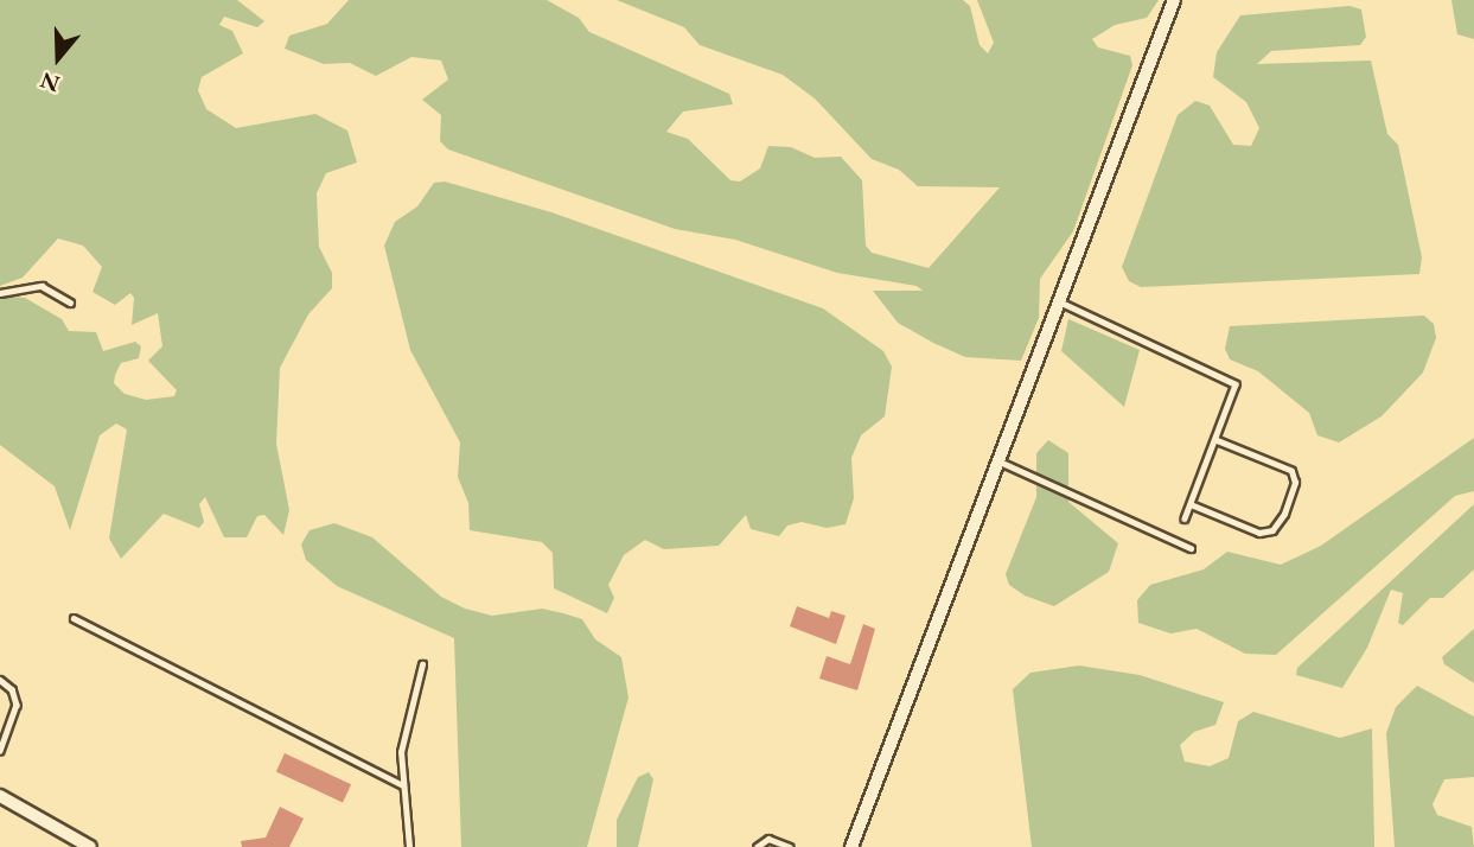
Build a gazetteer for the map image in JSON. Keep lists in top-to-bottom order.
{
  "north": "bottom"
}
